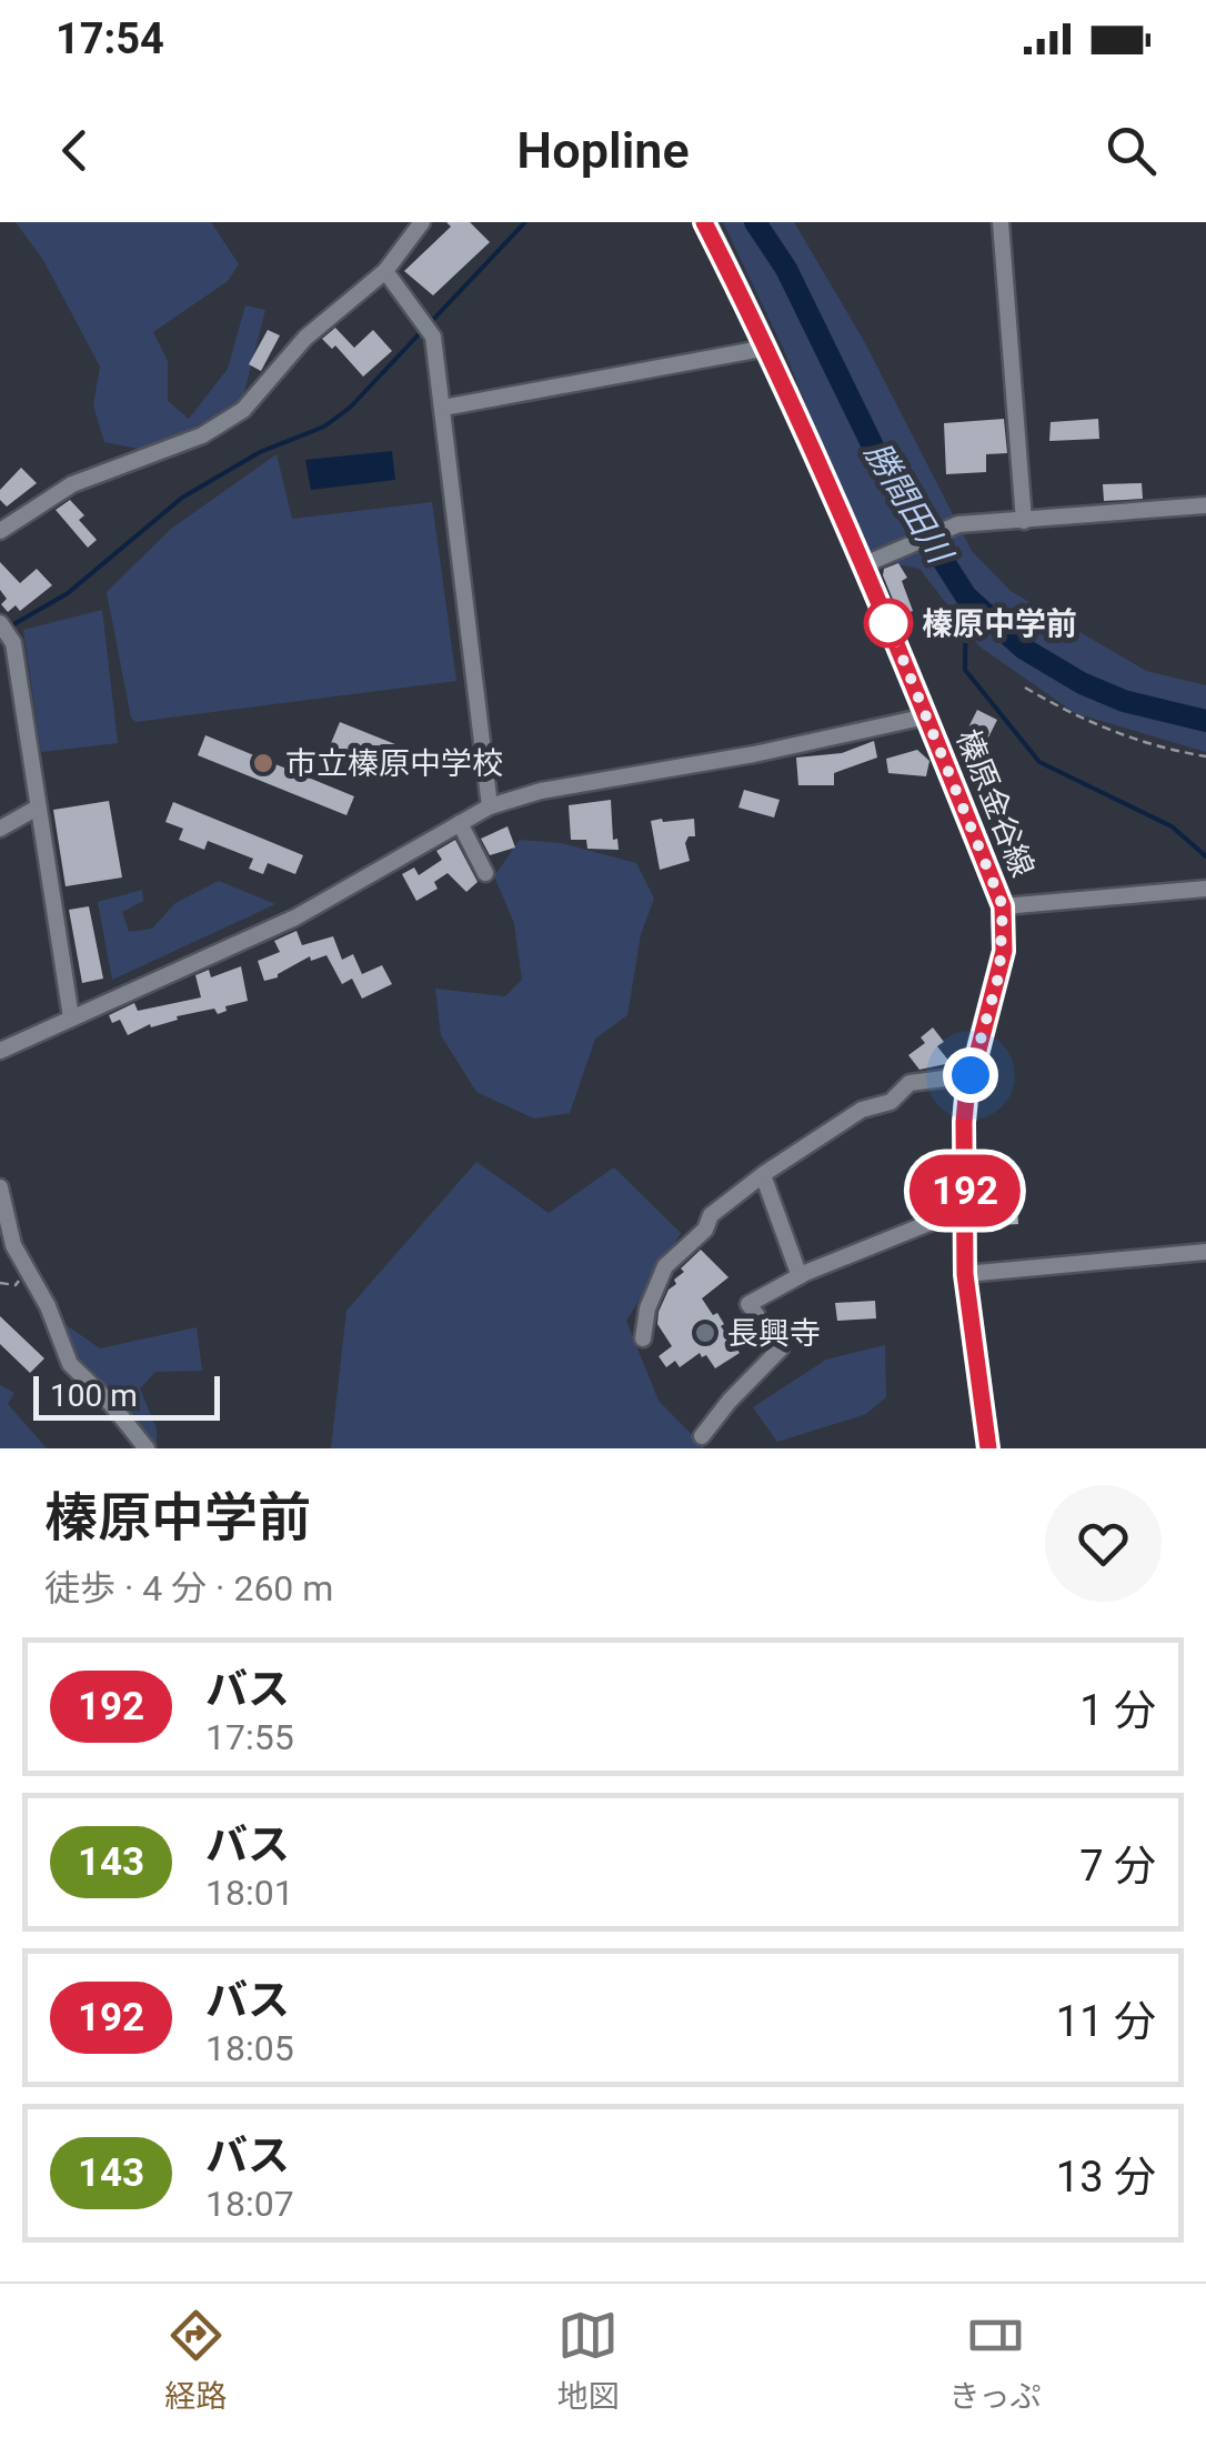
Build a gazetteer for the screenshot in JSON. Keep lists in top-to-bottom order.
{
  "streets": {
    "main road": ["榛原金谷線"]
  },
  "water": ["勝間田川"],
  "places": ["榛原中学前", "市立榛原中学校", "長興寺"],
  "lines": ["bus line 192"],
  "scale_bar": "100 m",
  "page": {
    "status": "17:54",
    "header": "Hopline",
    "on_map": "192",
    "scale": "100 m",
    "heading": ["榛原中学前", "徒歩 · 4 分 · 260 m"],
    "list": [
      {
        "mark": "192",
        "name": "バス",
        "note": "17:55",
        "value": "1 分"
      },
      {
        "mark": "143",
        "name": "バス",
        "note": "18:01",
        "value": "7 分"
      },
      {
        "mark": "192",
        "name": "バス",
        "note": "18:05",
        "value": "11 分"
      },
      {
        "mark": "143",
        "name": "バス",
        "note": "18:07",
        "value": "13 分"
      }
    ],
    "tabs": ["経路", "地図", "きっぷ"]
  }
}
